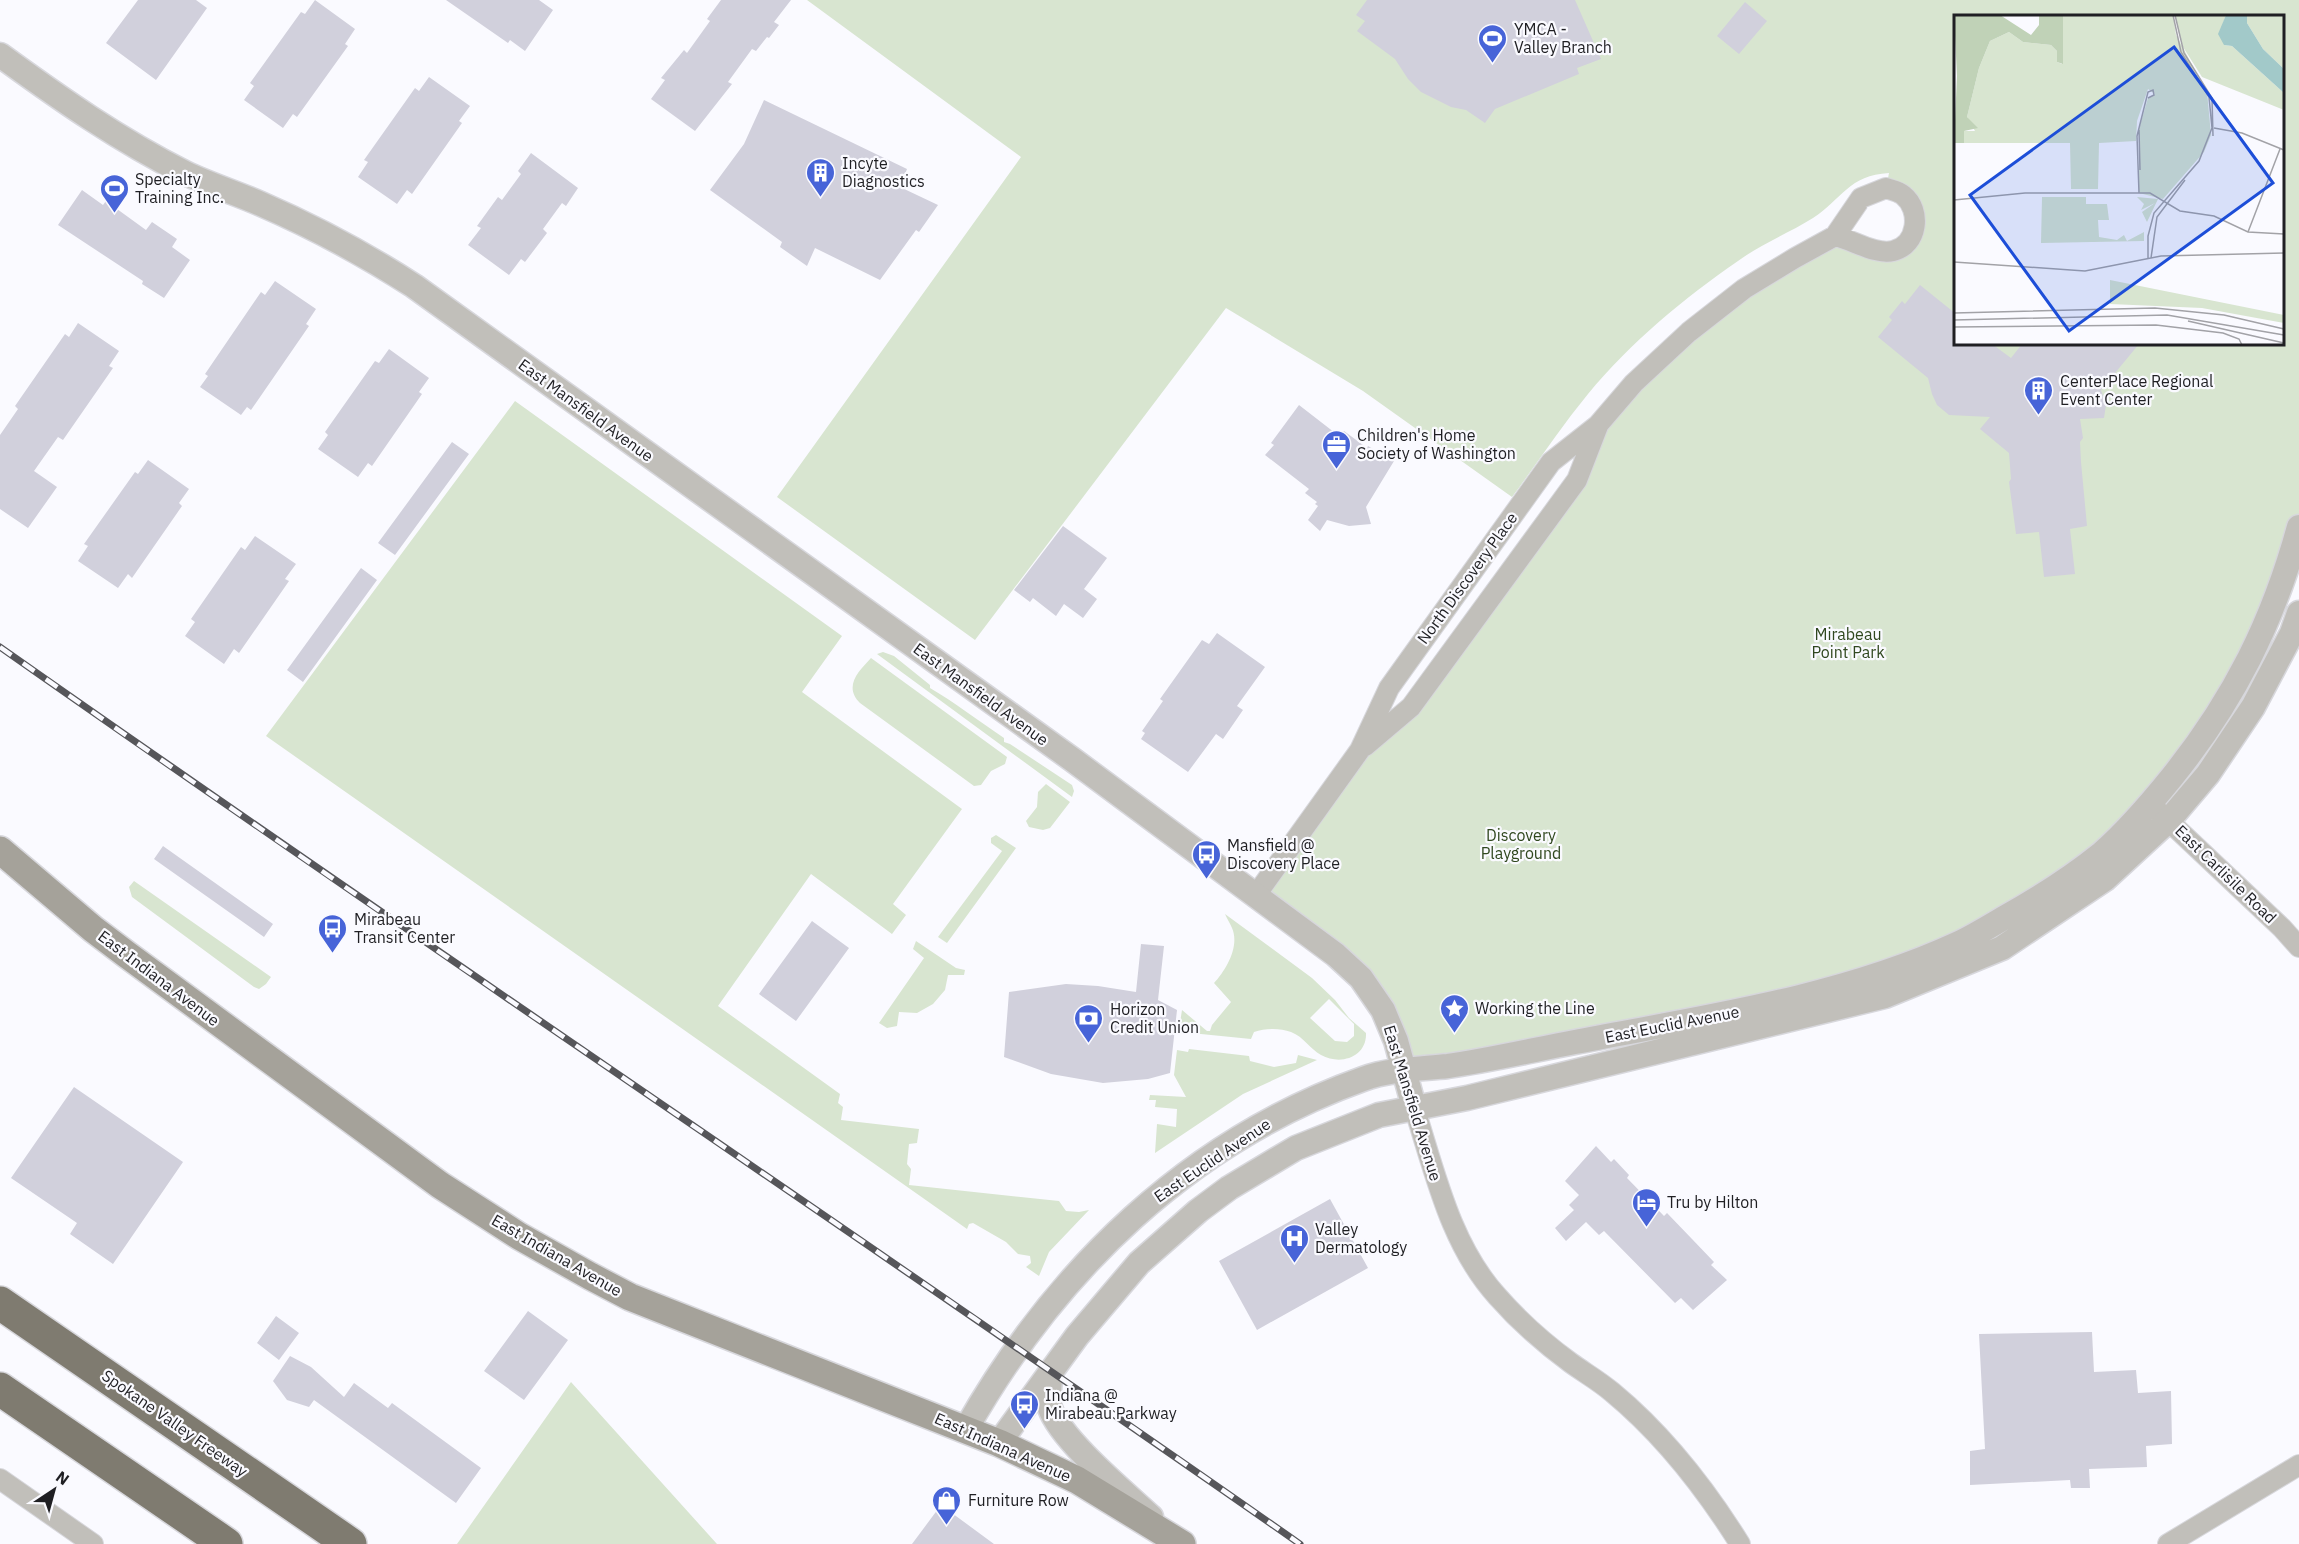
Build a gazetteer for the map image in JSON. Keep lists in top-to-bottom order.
{
  "streets": {
    "highway": ["Spokane Valley Freeway"],
    "main road": ["East Indiana Avenue"],
    "street": [
      "East Mansfield Avenue",
      "North Discovery Place",
      "East Carlisile Road",
      "East Euclid Avenue"
    ]
  },
  "crossings": [
    ["East Mansfield Avenue", "North Discovery Place"],
    ["East Mansfield Avenue", "East Euclid Avenue"],
    ["East Carlisile Road", "East Euclid Avenue"],
    ["East Indiana Avenue", "East Euclid Avenue"]
  ],
  "parks": ["Mirabeau Point Park", "Discovery Playground"],
  "places": {
    "sports": ["YMCA - Valley Branch", "Specialty Training Inc."],
    "building": ["Incyte Diagnostics", "CenterPlace Regional Event Center"],
    "office": ["Children's Home Society of Washington"],
    "bus stop": ["Mansfield @ Discovery Place", "Mirabeau Transit Center", "Indiana @ Mirabeau Parkway"],
    "place": ["Working the Line"],
    "bank": ["Horizon Credit Union"],
    "hotel": ["Tru by Hilton"],
    "hospital": ["Valley Dermatology"],
    "shop": ["Furniture Row"]
  },
  "north": "top right"
}
